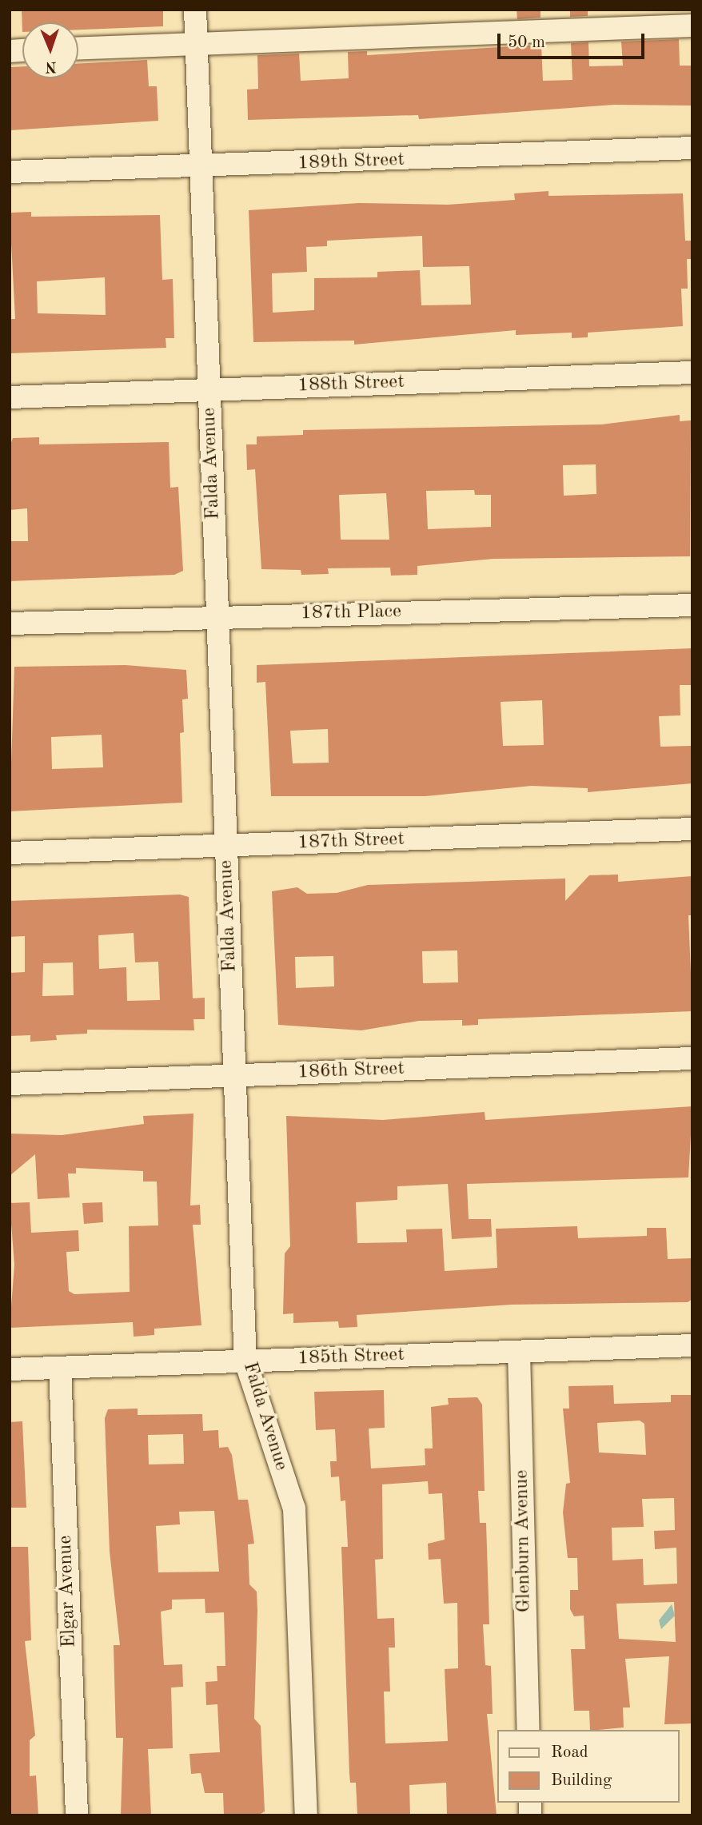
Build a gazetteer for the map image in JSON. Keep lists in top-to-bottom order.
{
  "streets": {
    "street": [
      "189th Street",
      "188th Street",
      "Falda Avenue",
      "187th Place",
      "187th Street",
      "186th Street",
      "185th Street",
      "Glenburn Avenue",
      "Elgar Avenue"
    ]
  },
  "crossings": [
    ["189th Street", "Falda Avenue"],
    ["188th Street", "Falda Avenue"],
    ["Falda Avenue", "187th Place"],
    ["Falda Avenue", "187th Street"],
    ["Falda Avenue", "186th Street"],
    ["Falda Avenue", "185th Street"],
    ["185th Street", "Glenburn Avenue"],
    ["185th Street", "Elgar Avenue"]
  ],
  "legend": ["Road", "Building"],
  "scale_bar": "50 m",
  "north": "bottom"
}
